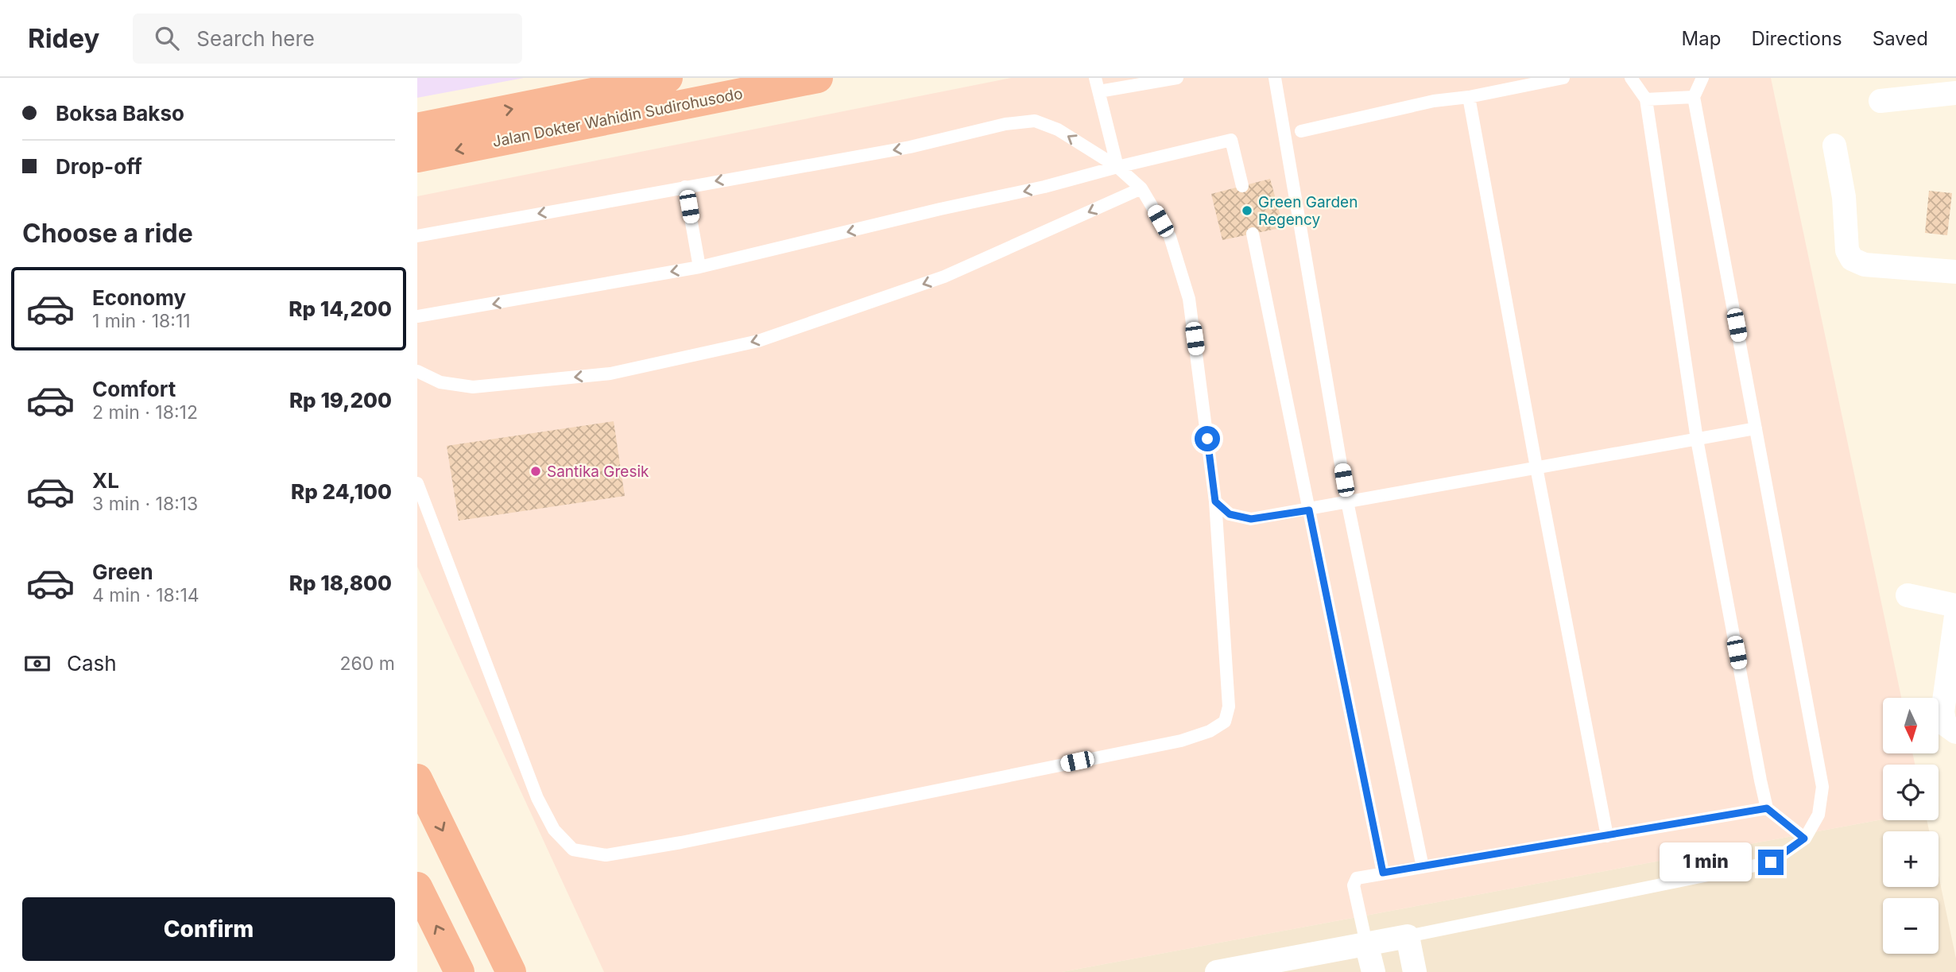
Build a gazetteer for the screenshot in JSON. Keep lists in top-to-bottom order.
{
  "streets": {
    "highway": ["Jalan Dokter Wahidin Sudirohusodo"]
  },
  "places": ["Green Garden Regency", "Santika Gresik"],
  "north": "bottom",
  "page": {
    "header": "Ridey",
    "search": "Search here",
    "nav": ["Map", "Directions", "Saved"],
    "banner": ["Boksa Bakso", "Drop-off"],
    "heading": "Choose a ride",
    "list": [
      {
        "name": "Economy",
        "note": "1 min · 18:11",
        "value": "Rp 14,200"
      },
      {
        "name": "Comfort",
        "note": "2 min · 18:12",
        "value": "Rp 19,200"
      },
      {
        "name": "XL",
        "note": "3 min · 18:13",
        "value": "Rp 24,100"
      },
      {
        "name": "Green",
        "note": "4 min · 18:14",
        "value": "Rp 18,800"
      }
    ],
    "pay": ["Cash", "260 m"],
    "map_buttons": ["+", "−"],
    "bubble": "1 min",
    "buttons": "Confirm"
  }
}
